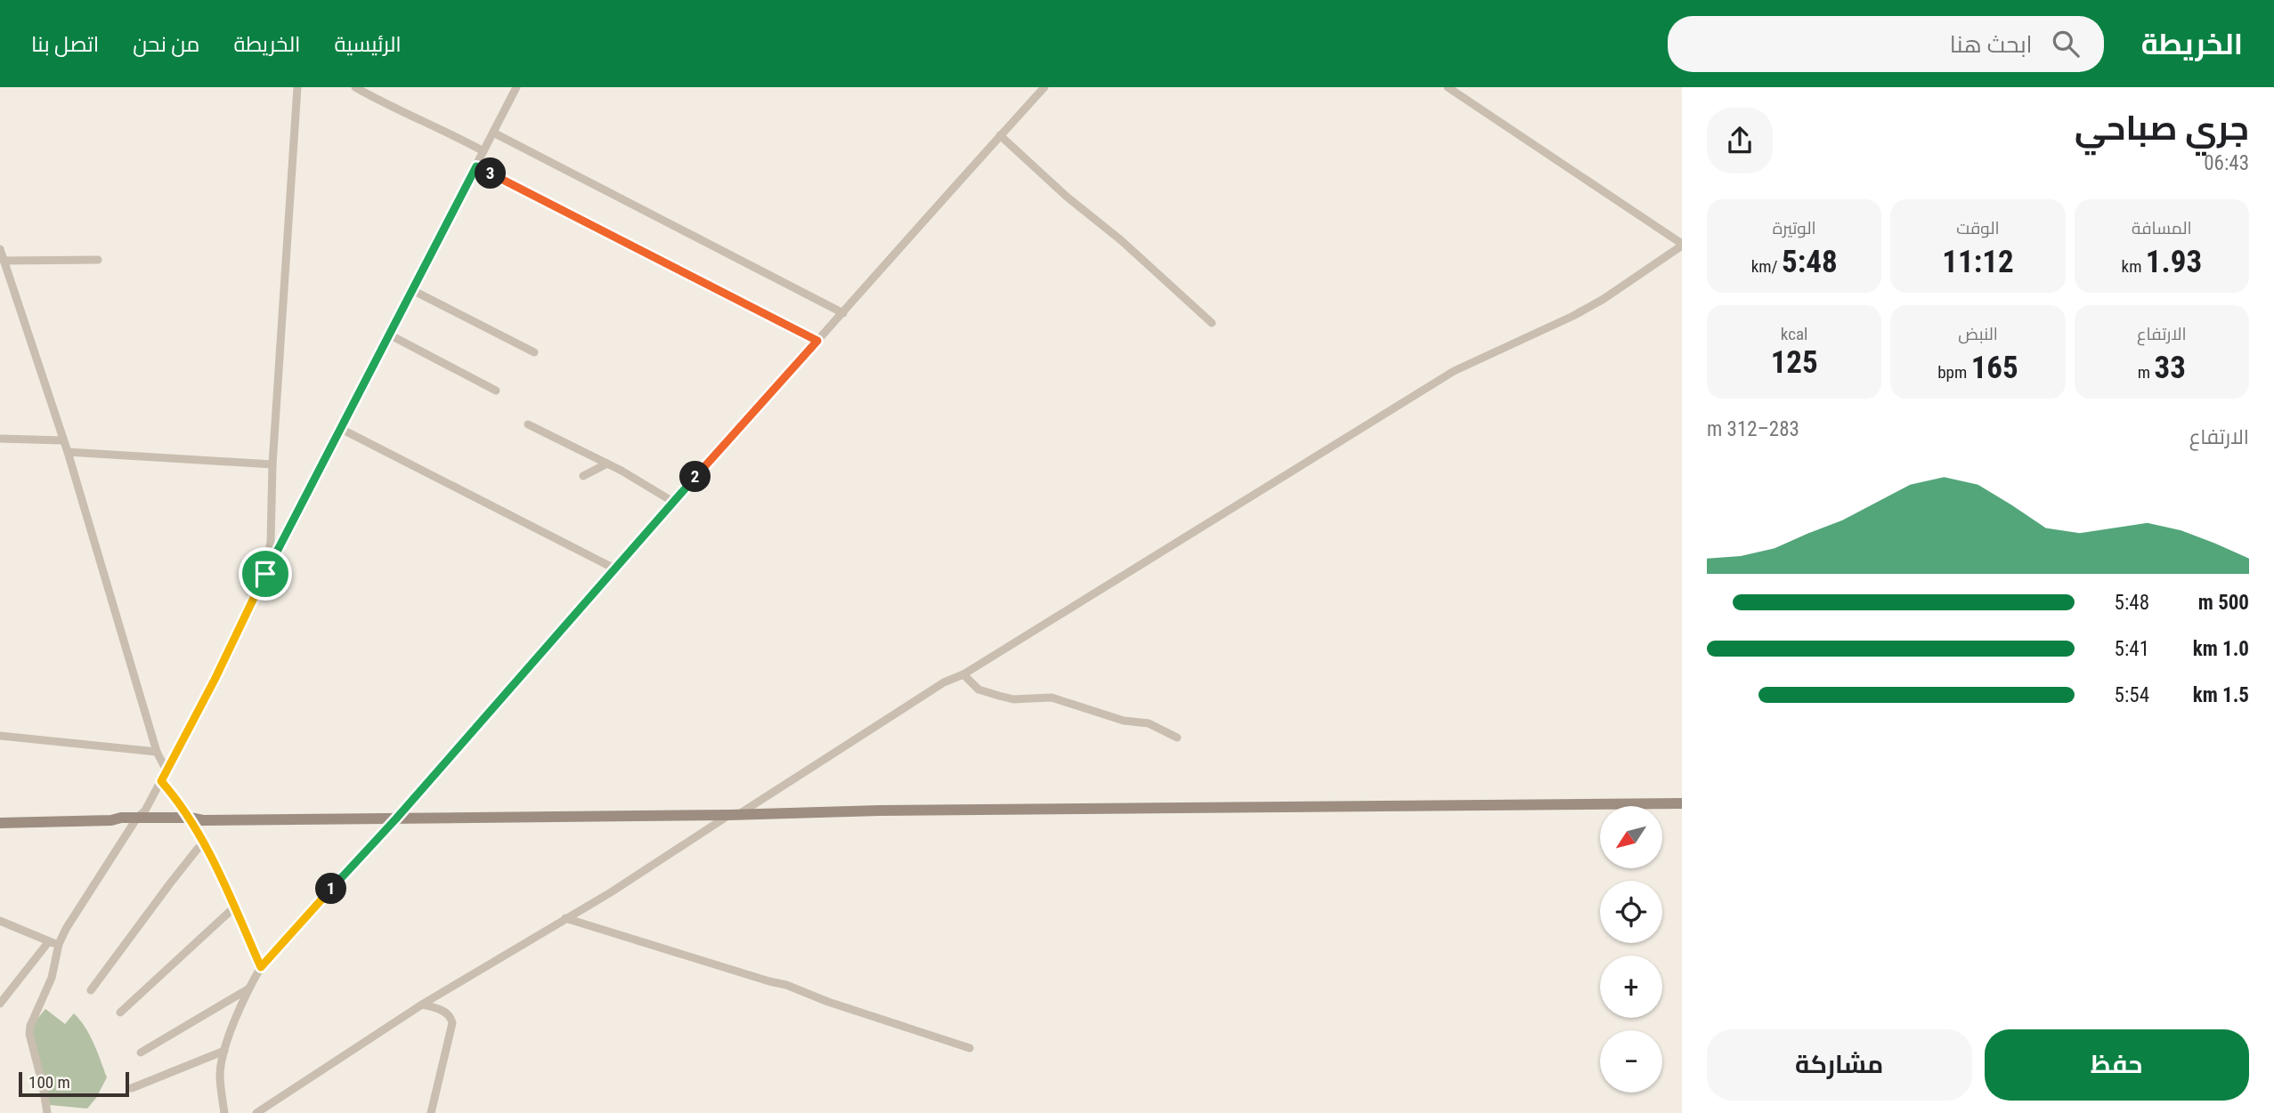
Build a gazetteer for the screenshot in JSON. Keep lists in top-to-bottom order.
{
  "scale_bar": "100 m",
  "north": "bottom left",
  "page": {
    "header": "الخريطة",
    "search": "ابحث هنا",
    "nav": [
      "الرئيسية",
      "الخريطة",
      "من نحن",
      "اتصل بنا"
    ],
    "heading": ["جري صباحي", "06:43"],
    "pins": ["3", "2", "1"],
    "stats": [
      ["المسافة", "1.93 km"],
      ["الوقت", "11:12"],
      ["الوتيرة", "5:48 /km"],
      ["الارتفاع", "33 m"],
      ["النبض", "165 bpm"],
      ["kcal", "125"]
    ],
    "chart": ["الارتفاع", "283–312 m"],
    "list": [
      {
        "name": "500 m",
        "note": "5:48"
      },
      {
        "name": "1.0 km",
        "note": "5:41"
      },
      {
        "name": "1.5 km",
        "note": "5:54"
      }
    ],
    "map_buttons": ["+", "−"],
    "buttons": ["حفظ", "مشاركة"],
    "scale": "100 m"
  }
}
